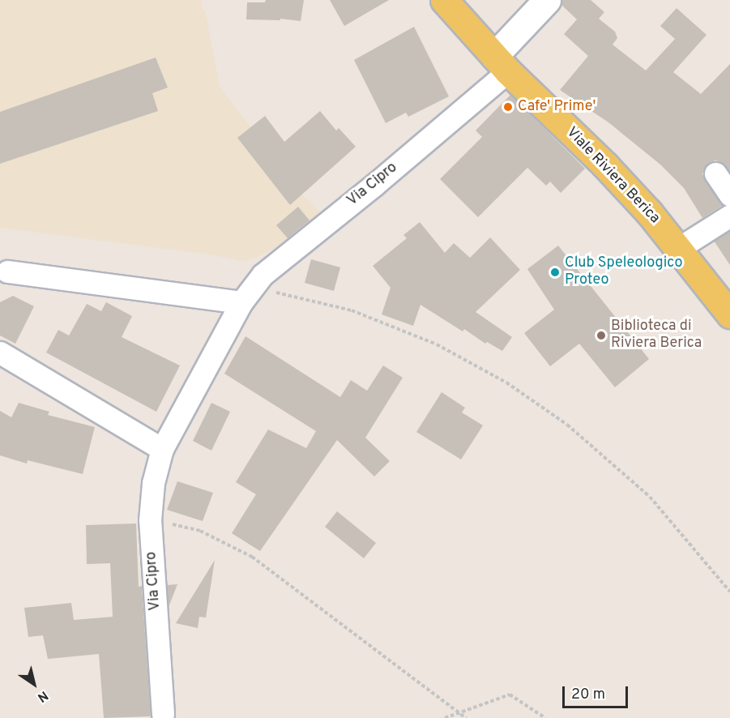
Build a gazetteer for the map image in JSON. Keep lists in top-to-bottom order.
{
  "streets": {
    "main road": ["Viale Riviera Berica"],
    "street": ["Via Cipro"]
  },
  "crossings": [
    ["Viale Riviera Berica", "Via Cipro"]
  ],
  "places": ["Cafe' Prime'", "Club Speleologico Proteo", "Biblioteca di Riviera Berica"],
  "scale_bar": "20 m",
  "north": "bottom right"
}
